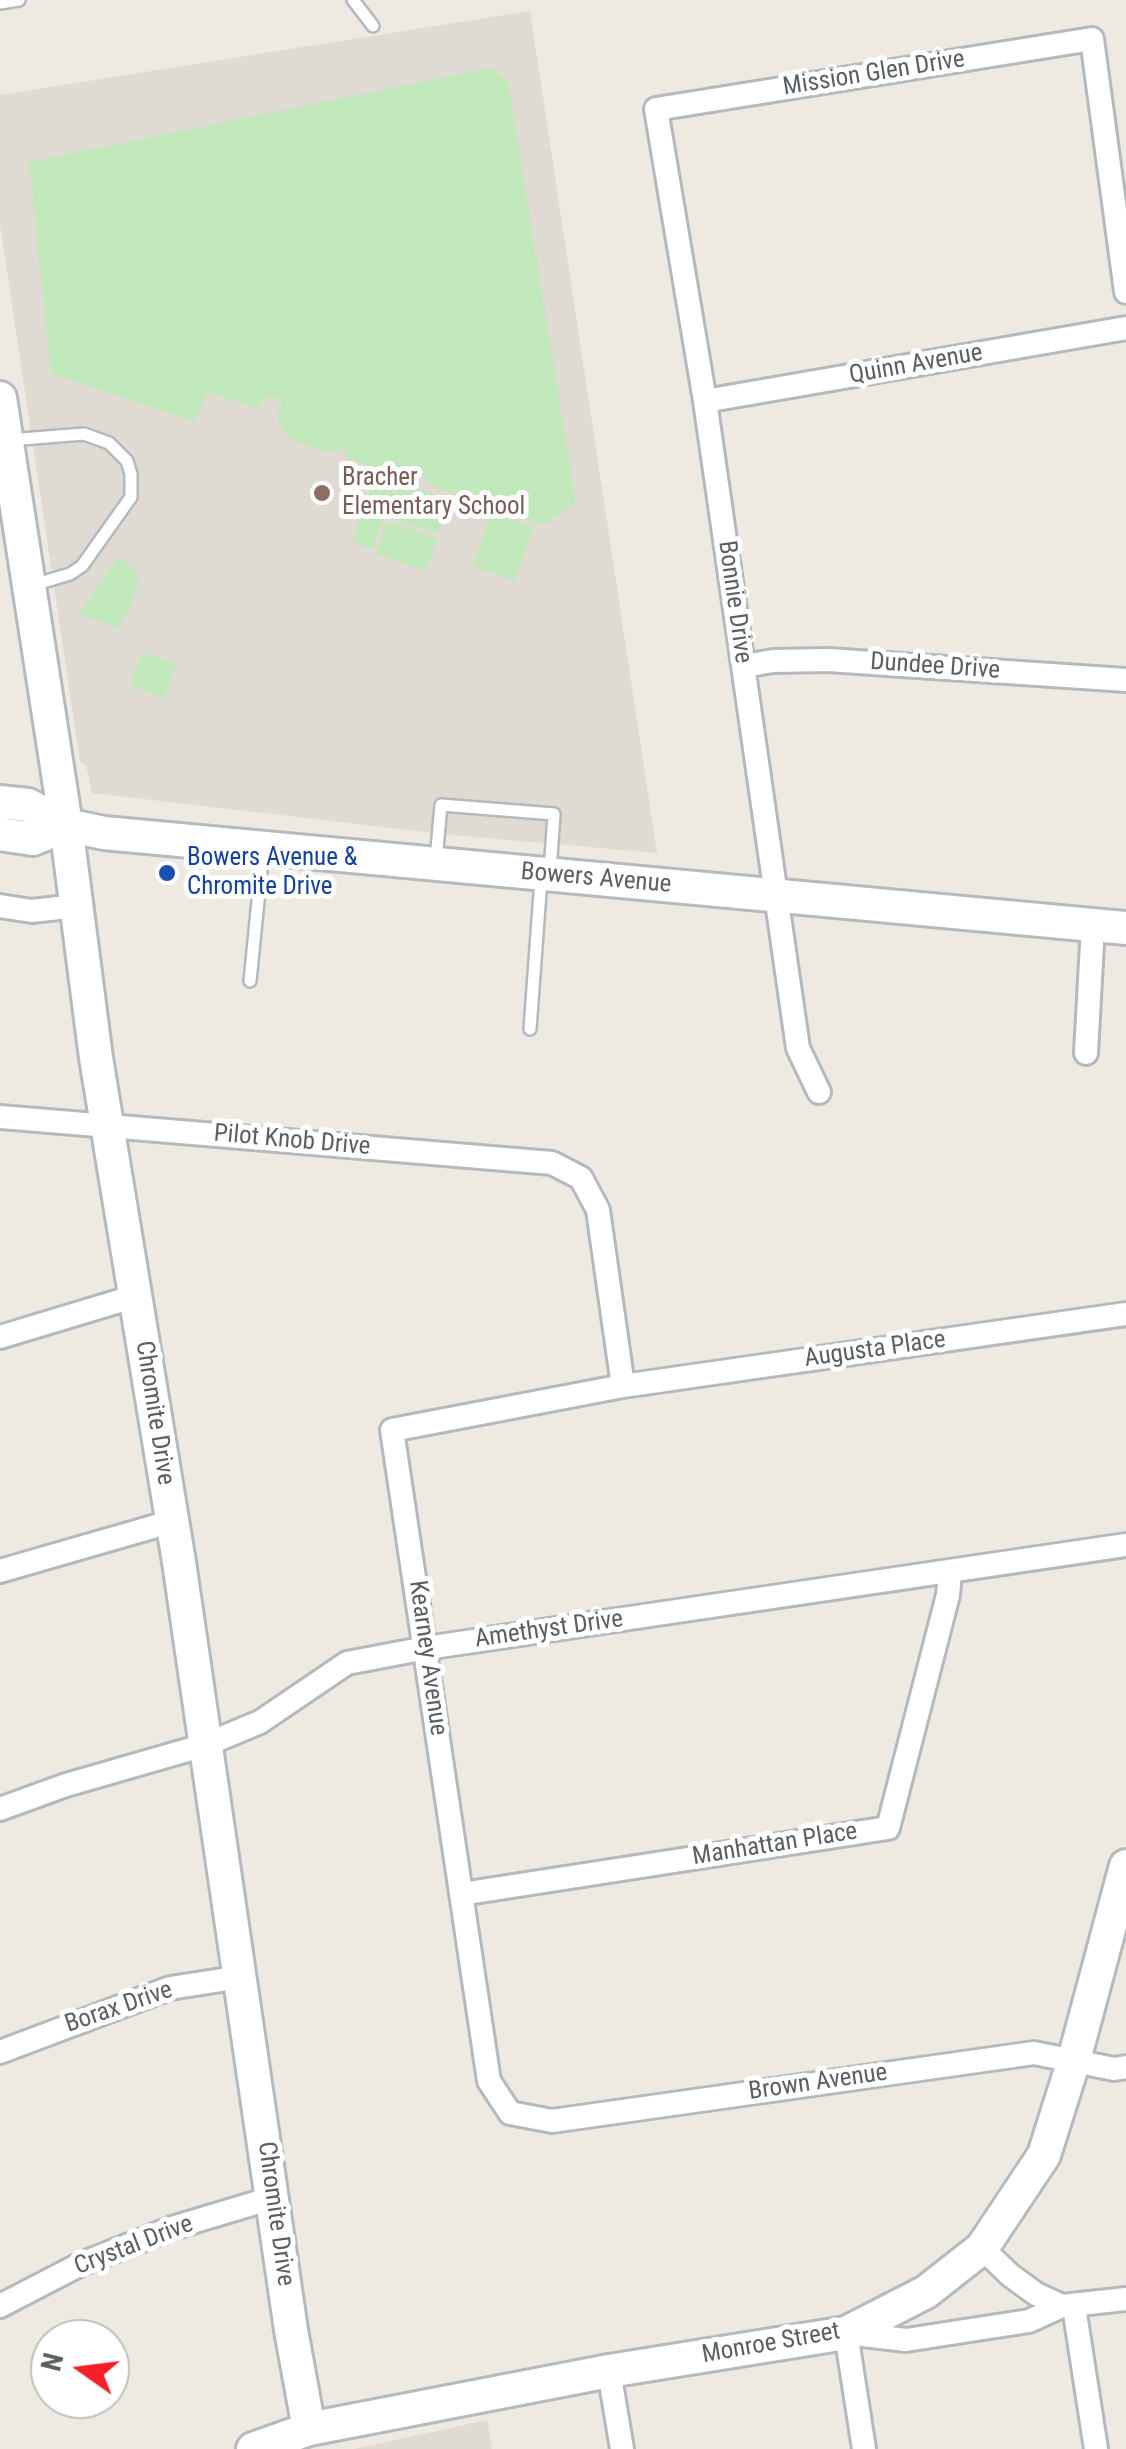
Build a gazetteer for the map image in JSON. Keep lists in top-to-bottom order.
{
  "streets": {
    "main road": ["Bowers Avenue", "Chromite Drive", "Monroe Street"],
    "street": [
      "Mission Glen Drive",
      "Quinn Avenue",
      "Bonnie Drive",
      "Dundee Drive",
      "Pilot Knob Drive",
      "Augusta Place",
      "Amethyst Drive",
      "Kearney Avenue",
      "Manhattan Place",
      "Borax Drive",
      "Brown Avenue",
      "Crystal Drive"
    ]
  },
  "crossings": [
    ["Mission Glen Drive", "Bonnie Drive"],
    ["Quinn Avenue", "Bonnie Drive"],
    ["Bonnie Drive", "Dundee Drive"],
    ["Bonnie Drive", "Bowers Avenue"],
    ["Bowers Avenue", "Chromite Drive"],
    ["Pilot Knob Drive", "Augusta Place"],
    ["Pilot Knob Drive", "Chromite Drive"],
    ["Pilot Knob Drive", "Kearney Avenue"],
    ["Augusta Place", "Kearney Avenue"],
    ["Chromite Drive", "Amethyst Drive"],
    ["Chromite Drive", "Borax Drive"],
    ["Chromite Drive", "Crystal Drive"],
    ["Chromite Drive", "Monroe Street"],
    ["Amethyst Drive", "Kearney Avenue"],
    ["Amethyst Drive", "Manhattan Place"],
    ["Kearney Avenue", "Manhattan Place"],
    ["Kearney Avenue", "Brown Avenue"],
    ["Brown Avenue", "Monroe Street"]
  ],
  "places": ["Bracher Elementary School", "Bowers Avenue & Chromite Drive"],
  "north": "left"
}
